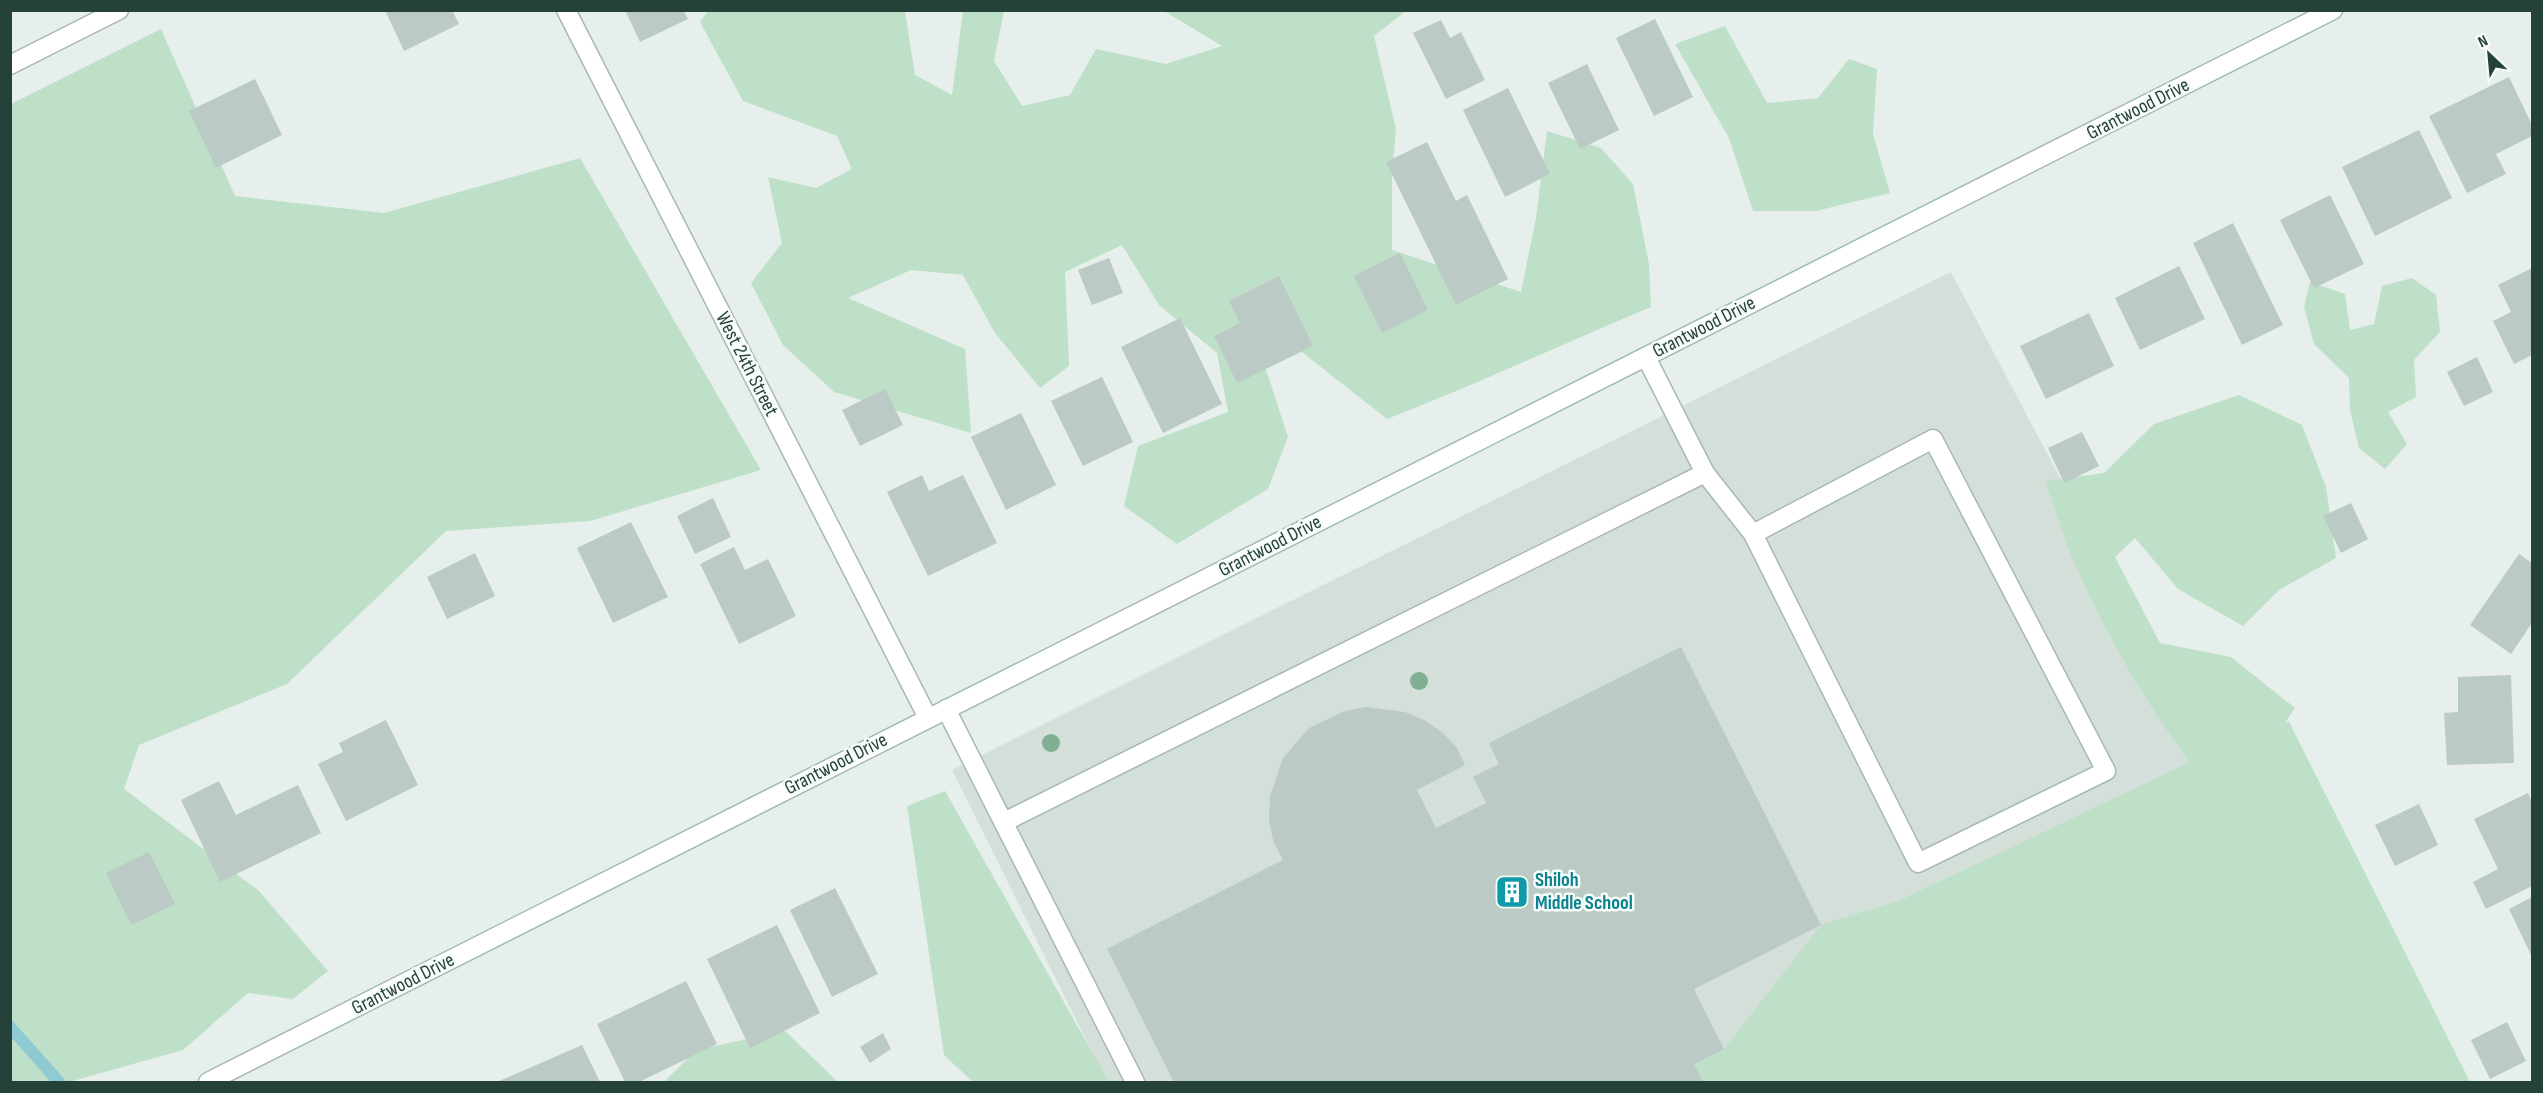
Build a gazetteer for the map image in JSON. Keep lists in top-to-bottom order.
{
  "streets": {
    "street": ["Grantwood Drive", "West 24th Street"]
  },
  "crossings": [
    ["Grantwood Drive", "West 24th Street"]
  ],
  "places": {
    "building": ["Shiloh Middle School"]
  },
  "north": "top left"
}
